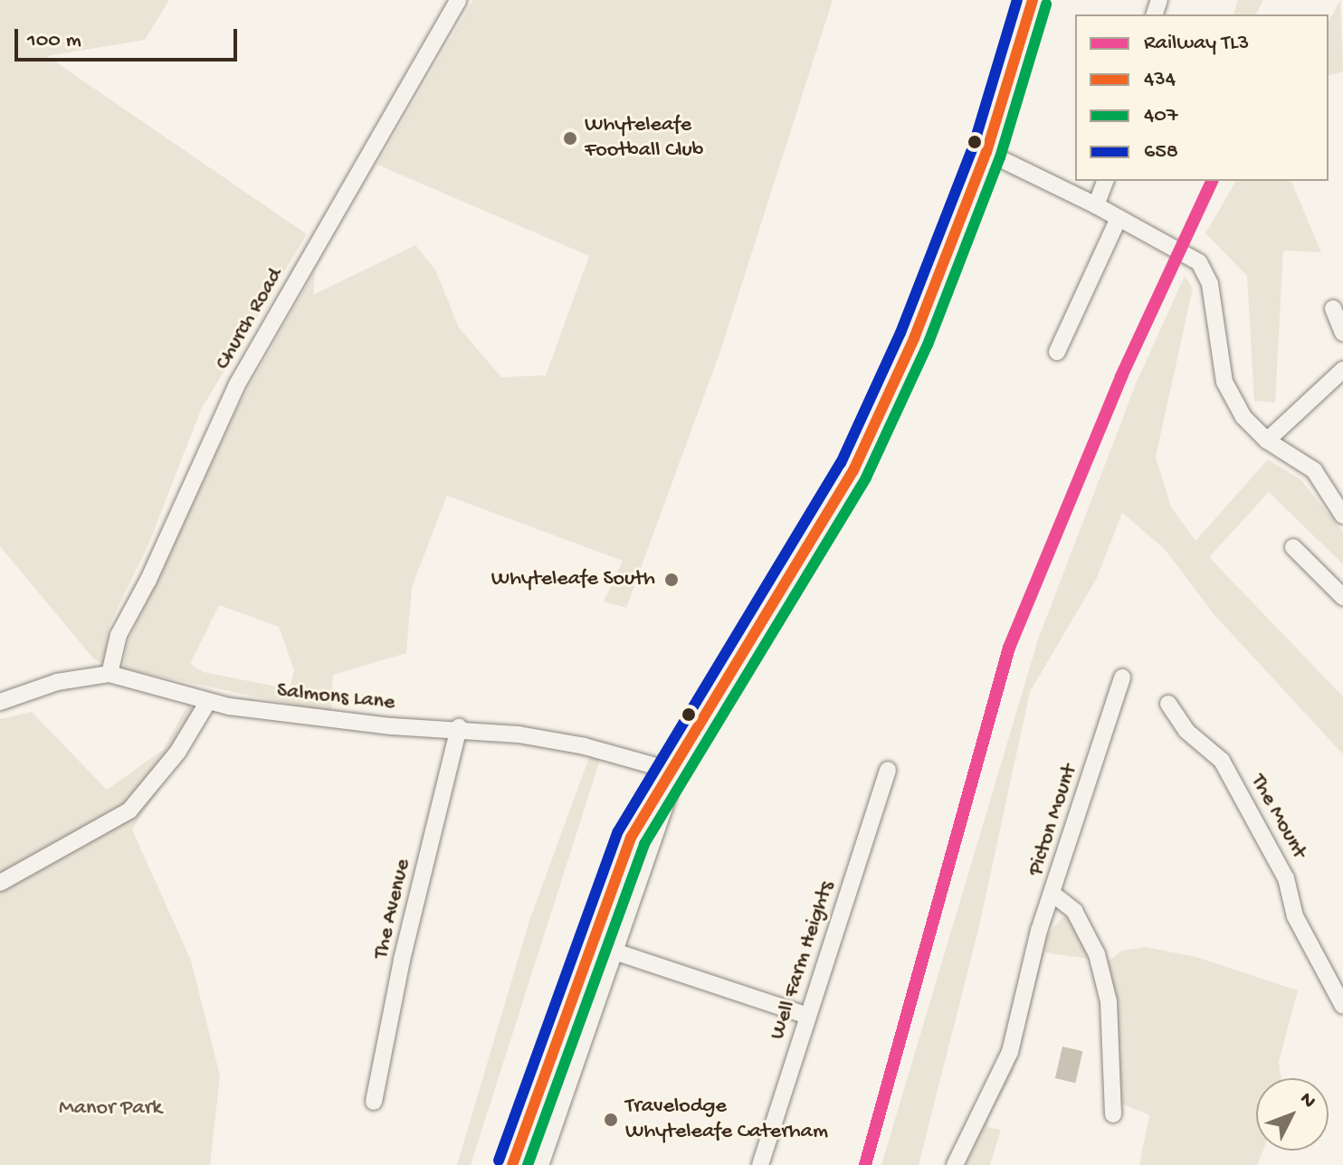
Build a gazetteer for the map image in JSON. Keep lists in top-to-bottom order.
{
  "streets": {
    "street": [
      "Church Road",
      "Salmons Lane",
      "The Mount",
      "Picton Mount",
      "The Avenue",
      "Well Farm Heights"
    ]
  },
  "crossings": [
    ["Church Road", "Salmons Lane"],
    ["Salmons Lane", "The Avenue"]
  ],
  "parks": ["Manor Park"],
  "places": ["Whyteleafe Football Club", "Whyteleafe South", "Travelodge Whyteleafe Caterham"],
  "lines": [
    "transit line 434",
    "transit line 658",
    "transit line 407",
    "rail line TL3"
  ],
  "legend": [
    "Railway TL3",
    "434",
    "407",
    "658"
  ],
  "scale_bar": "100 m",
  "north": "top right"
}
